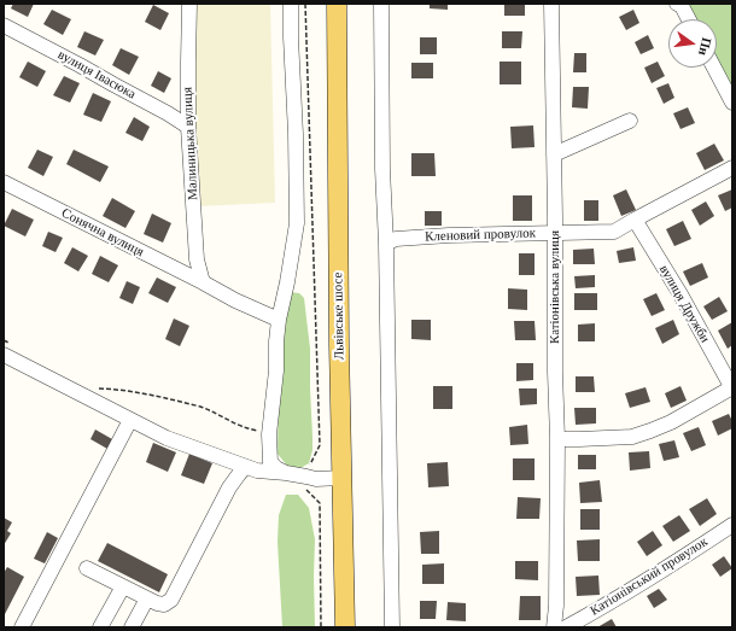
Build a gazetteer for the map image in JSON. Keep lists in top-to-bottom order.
{
  "streets": {
    "main road": ["Львівське шосе"],
    "street": [
      "вулиця Івасюка",
      "Малиницька вулиця",
      "Сонячна вулиця",
      "Кленовий провулок",
      "Катіонівська вулиця",
      "вулиця Дружби",
      "Катіонівський провулок"
    ]
  },
  "crossings": [
    ["вулиця Івасюка", "Малиницька вулиця"],
    ["Малиницька вулиця", "Сонячна вулиця"],
    ["Кленовий провулок", "Катіонівська вулиця"],
    ["Кленовий провулок", "вулиця Дружби"]
  ],
  "north": "right"
}
